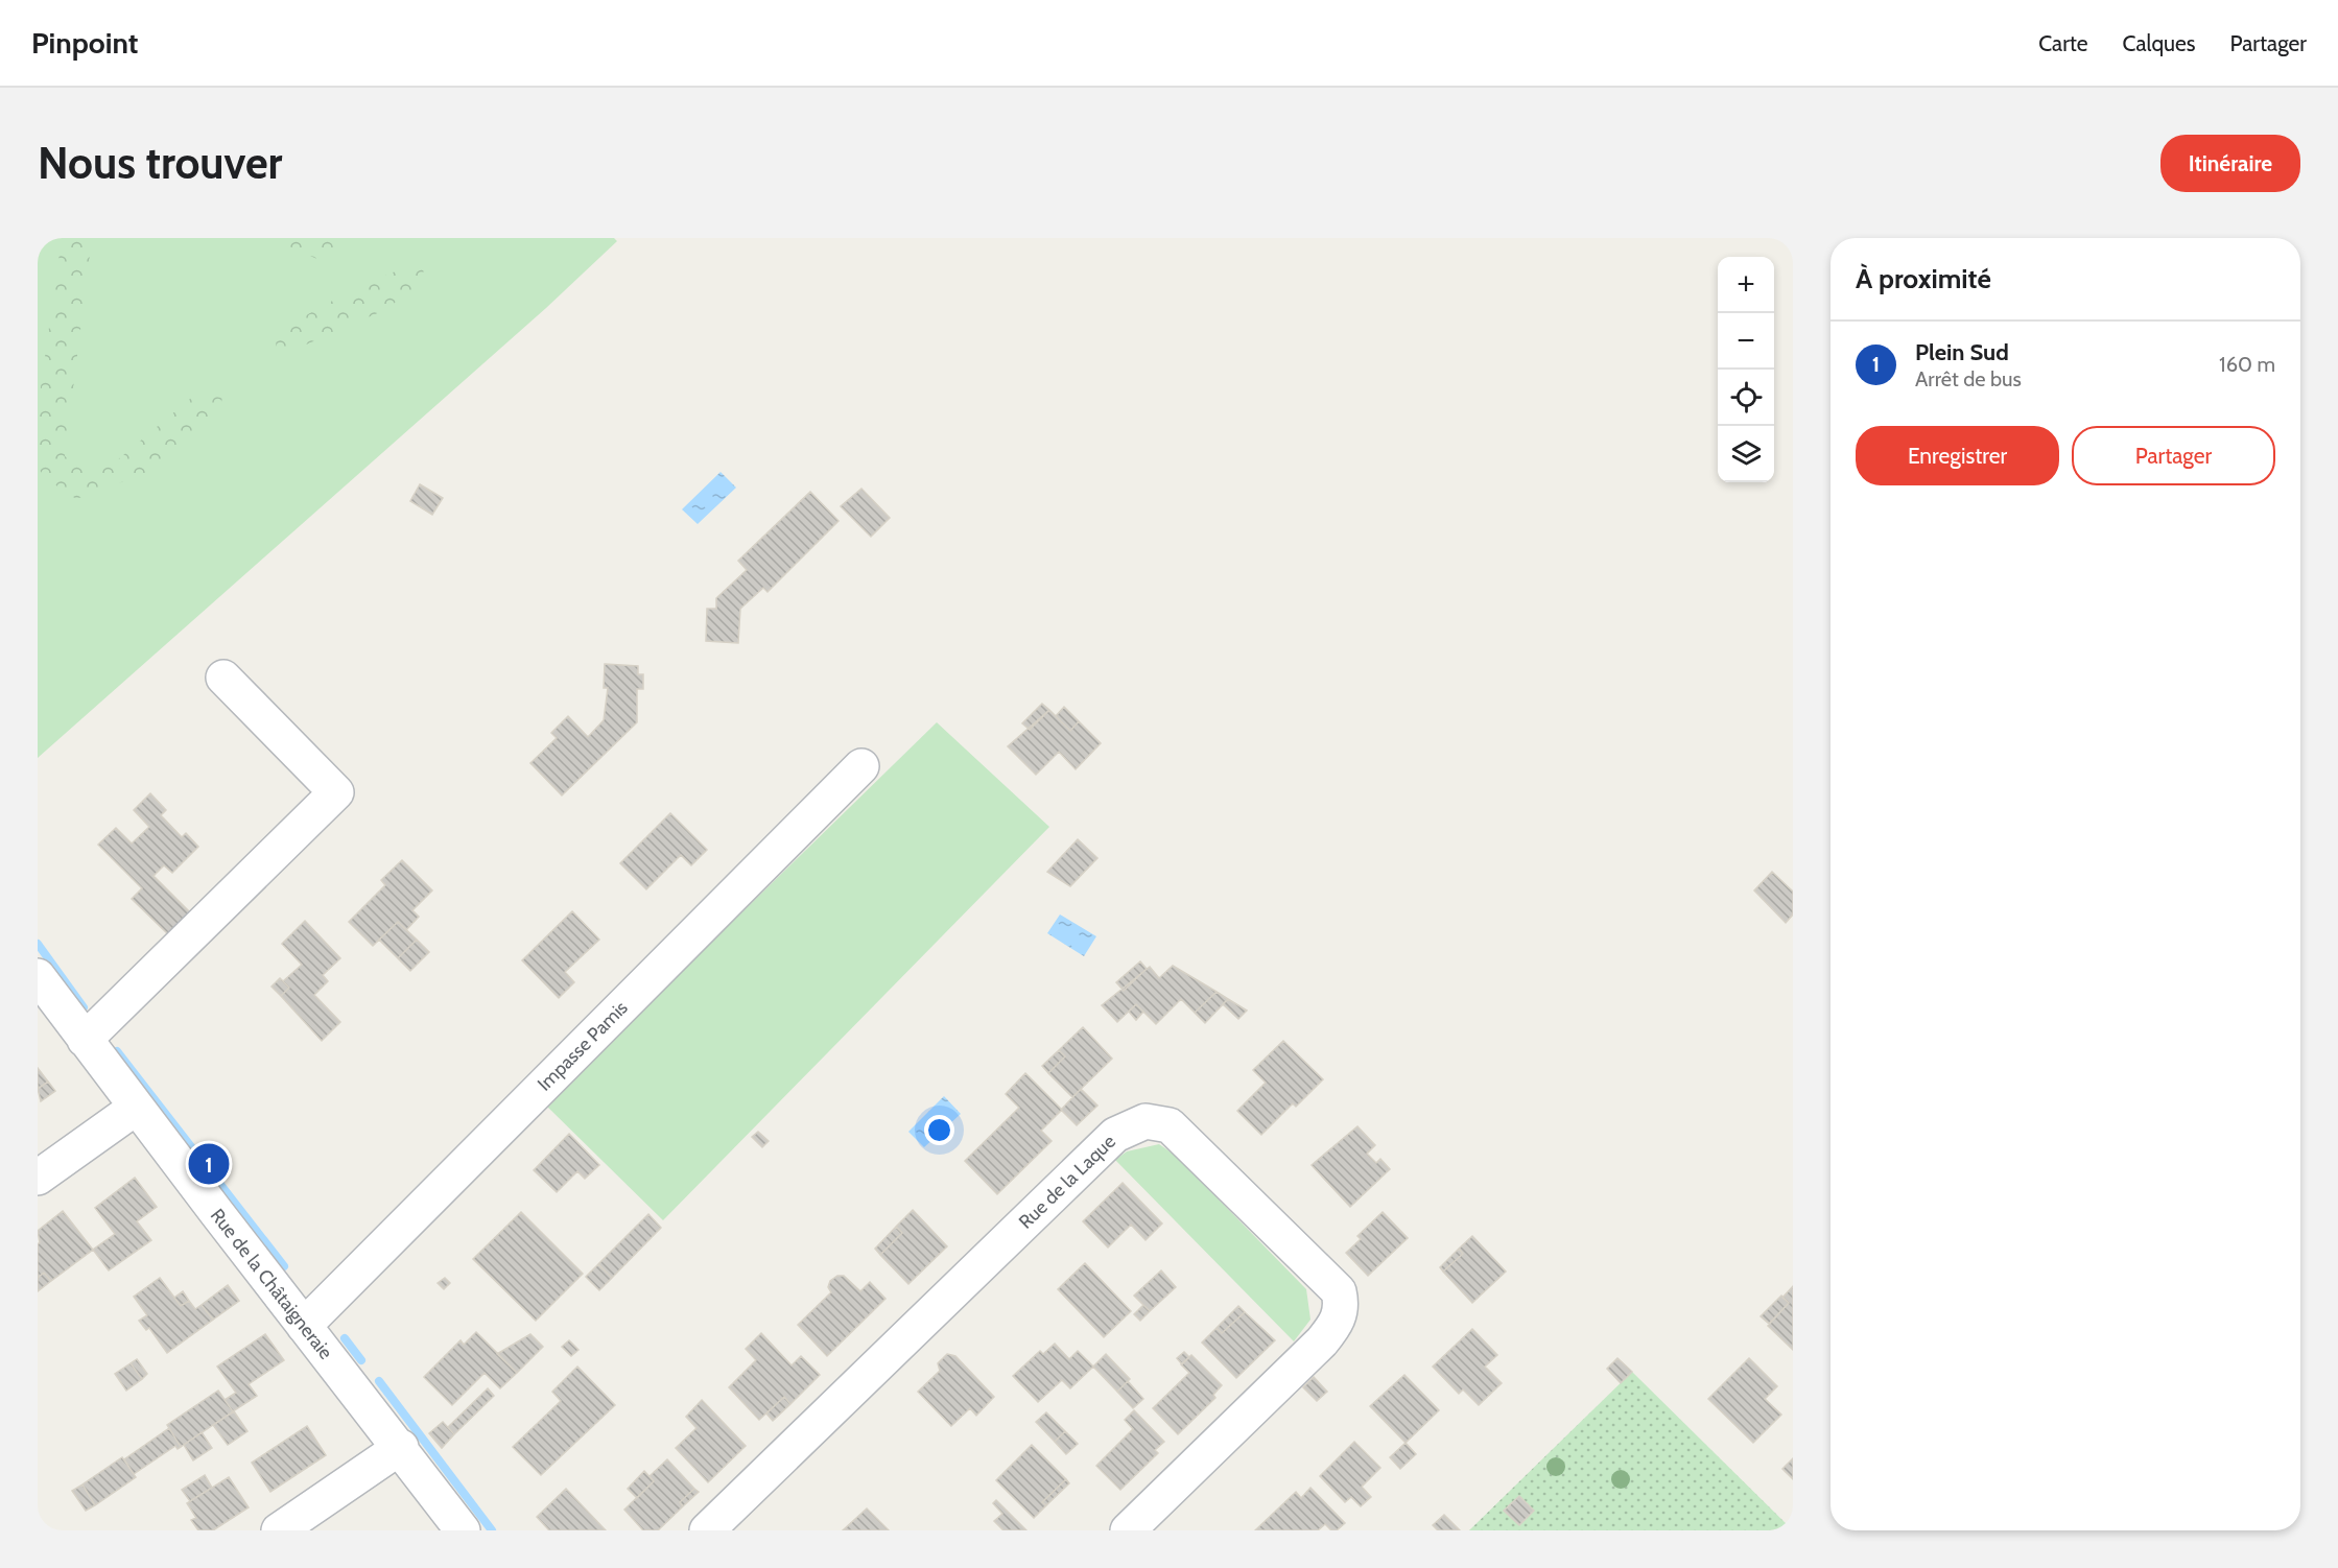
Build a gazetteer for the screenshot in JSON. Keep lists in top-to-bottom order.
{
  "streets": {
    "street": ["Impasse Pamis", "Rue de la Laque", "Rue de la Châtaigneraie"]
  },
  "crossings": [
    ["Impasse Pamis", "Rue de la Châtaigneraie"]
  ],
  "page": {
    "header": "Pinpoint",
    "nav": ["Carte", "Calques", "Partager"],
    "buttons": [
      "Itinéraire",
      ["Enregistrer", "Partager"]
    ],
    "title": "Nous trouver",
    "heading": "À proximité",
    "map_buttons": ["+", "−"],
    "list": [
      {
        "mark": "1",
        "name": "Plein Sud",
        "note": "Arrêt de bus",
        "value": "160 m"
      }
    ],
    "pins": "1"
  }
}
